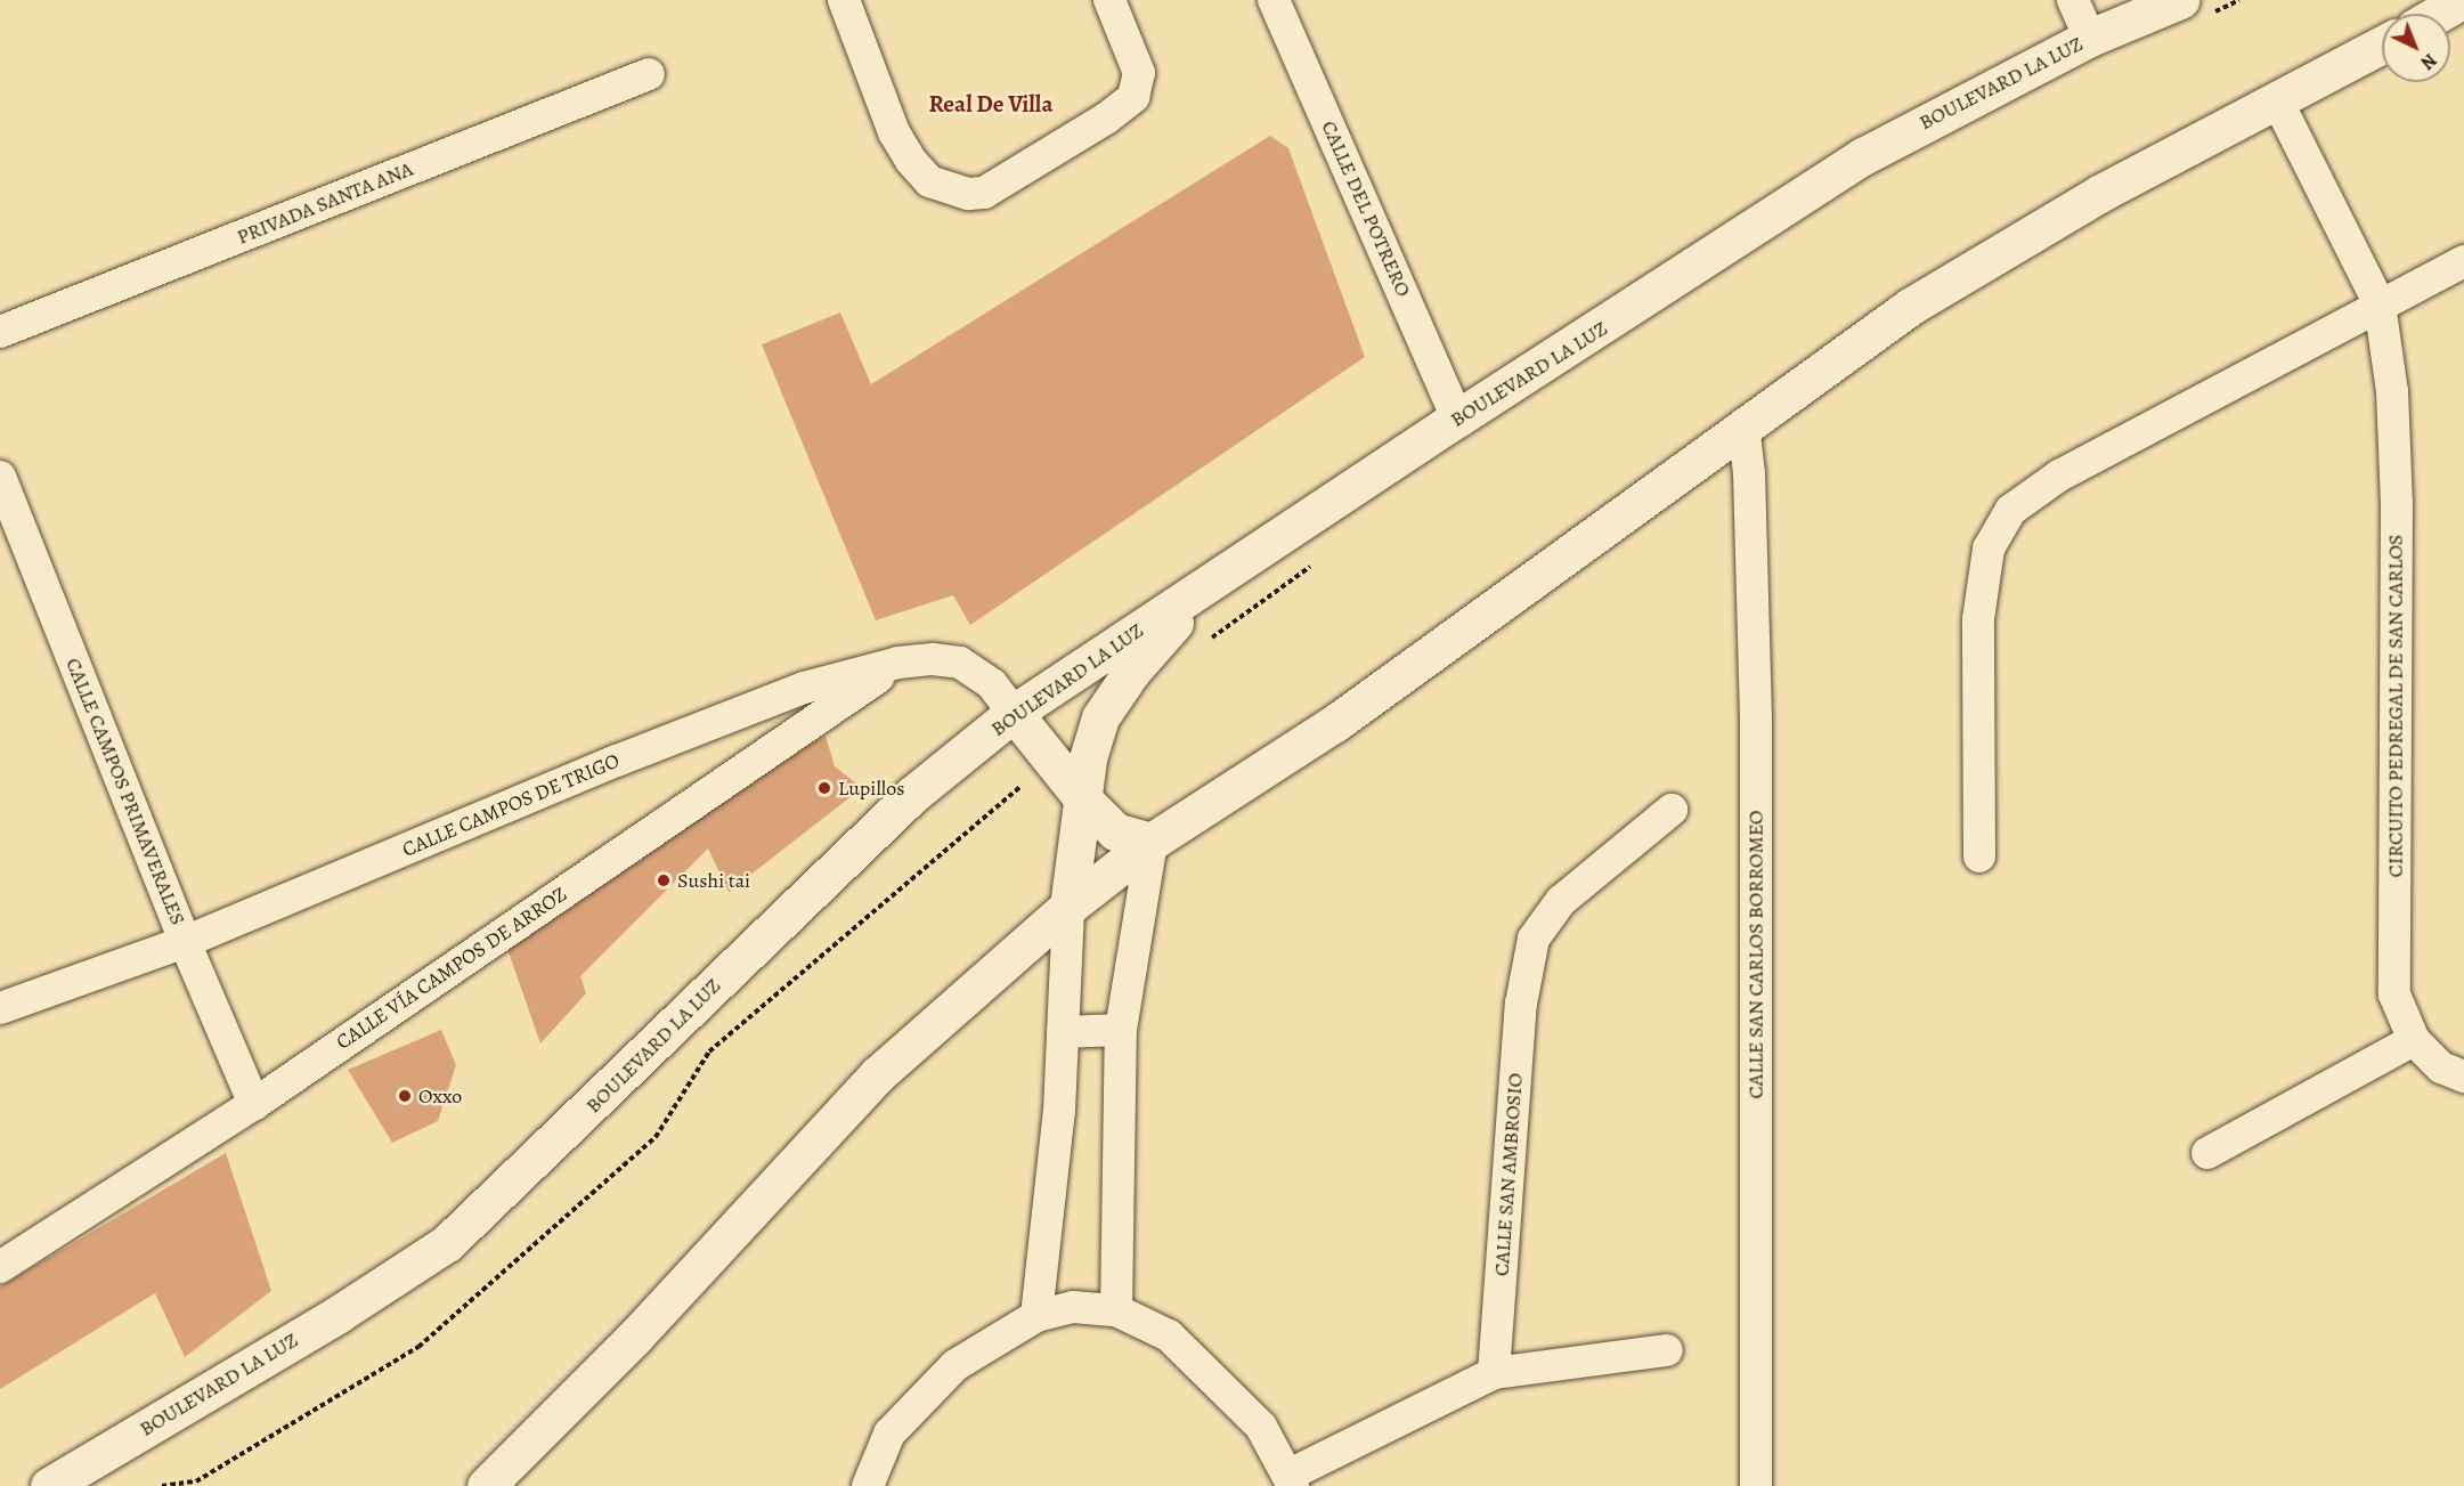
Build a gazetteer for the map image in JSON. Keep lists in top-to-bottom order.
{
  "streets": {
    "main road": ["BOULEVARD LA LUZ"],
    "street": [
      "PRIVADA SANTA ANA",
      "CALLE DEL POTRERO",
      "CIRCUITO PEDREGAL DE SAN CARLOS",
      "CALLE CAMPOS PRIMAVERALES",
      "CALLE CAMPOS DE TRIGO",
      "CALLE SAN CARLOS BORROMEO",
      "CALLE VÍA CAMPOS DE ARROZ",
      "CALLE SAN AMBROSIO"
    ]
  },
  "crossings": [
    ["BOULEVARD LA LUZ", "CALLE DEL POTRERO"],
    ["BOULEVARD LA LUZ", "CALLE CAMPOS DE TRIGO"],
    ["CALLE CAMPOS PRIMAVERALES", "CALLE CAMPOS DE TRIGO"],
    ["CALLE CAMPOS PRIMAVERALES", "CALLE VÍA CAMPOS DE ARROZ"],
    ["CALLE CAMPOS DE TRIGO", "CALLE VÍA CAMPOS DE ARROZ"]
  ],
  "districts": ["Real De Villa"],
  "places": ["Lupillos", "Sushi tai", "Oxxo"],
  "north": "bottom right"
}
